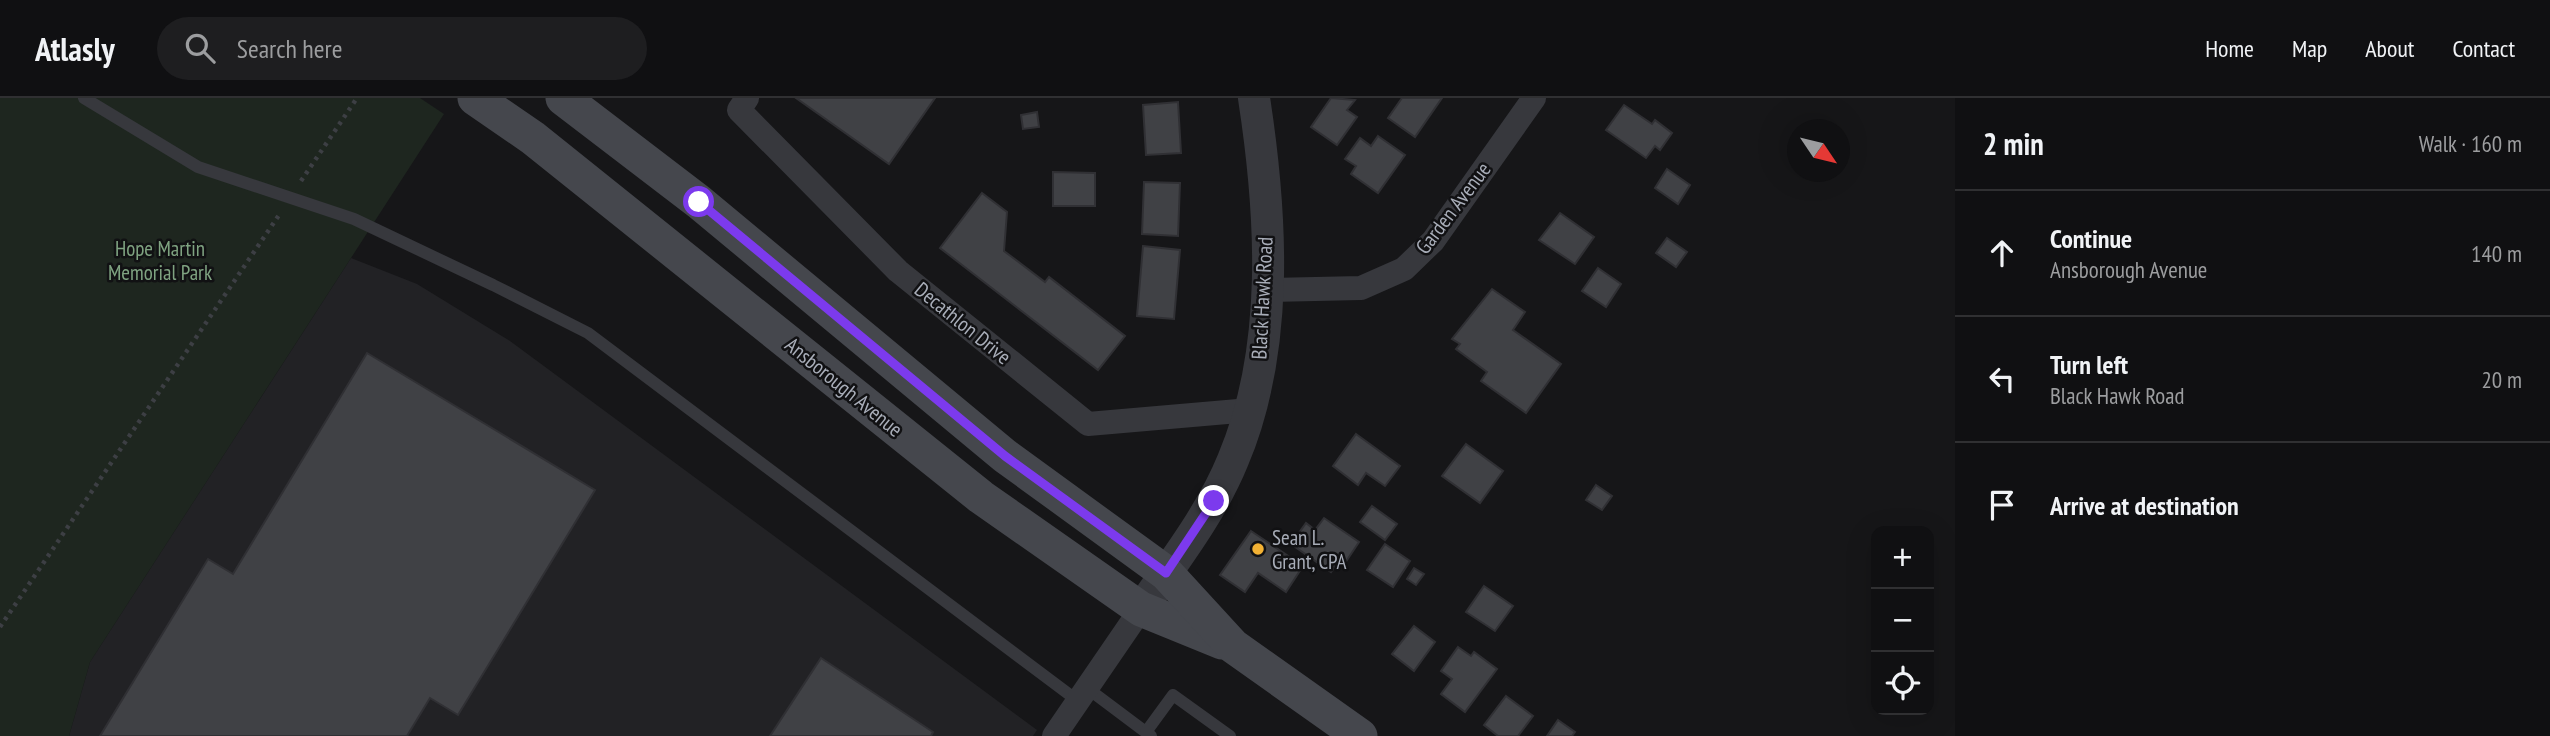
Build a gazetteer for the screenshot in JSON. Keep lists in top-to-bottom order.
{
  "streets": {
    "main road": ["Ansborough Avenue"],
    "street": ["Garden Avenue", "Black Hawk Road", "Decathlon Drive"]
  },
  "crossings": [
    ["Garden Avenue", "Black Hawk Road"],
    ["Black Hawk Road", "Decathlon Drive"],
    ["Black Hawk Road", "Ansborough Avenue"]
  ],
  "parks": ["Hope Martin Memorial Park"],
  "places": ["Sean L. Grant, CPA"],
  "north": "bottom right",
  "page": {
    "header": "Atlasly",
    "search": "Search here",
    "nav": [
      "Home",
      "Map",
      "About",
      "Contact"
    ],
    "heading": ["2 min", "Walk · 160 m"],
    "list": [
      ["Continue", "Ansborough Avenue", "140 m"],
      ["Turn left", "Black Hawk Road", "20 m"],
      "Arrive at destination"
    ],
    "map_buttons": ["+", "−"]
  }
}
